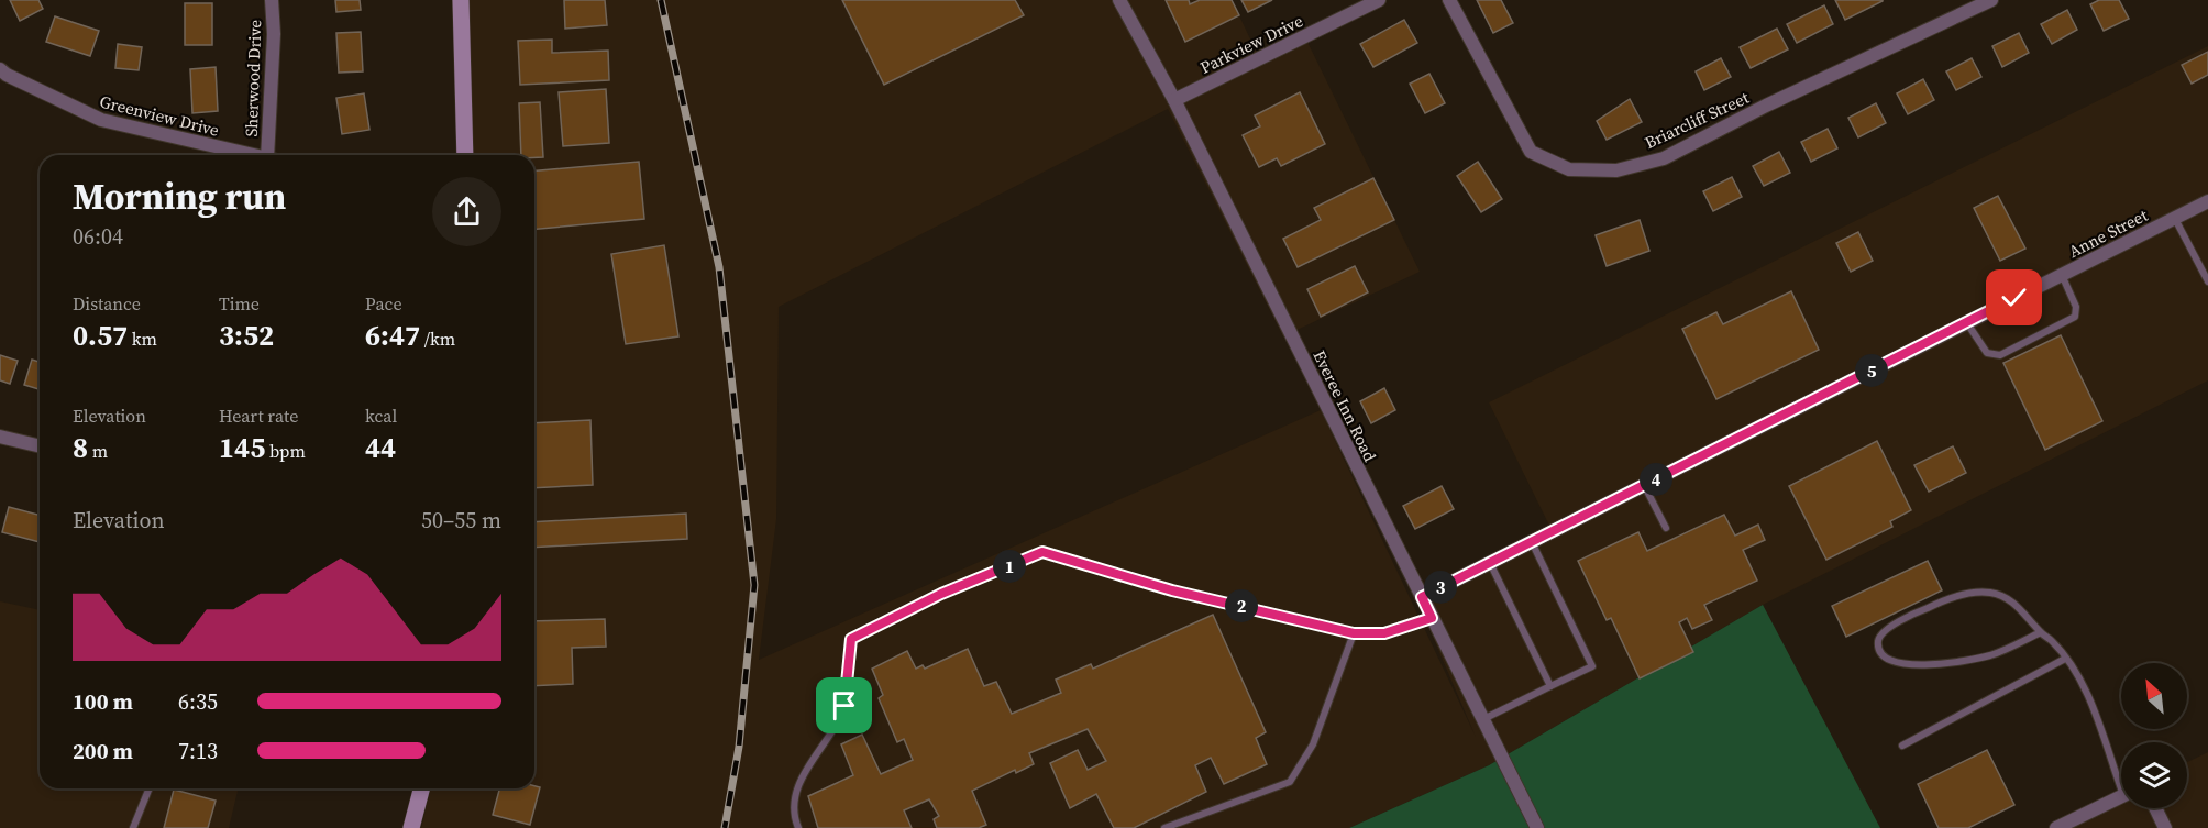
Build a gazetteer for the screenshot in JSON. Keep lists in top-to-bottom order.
{
  "streets": {
    "street": [
      "Parkview Drive",
      "Sherwood Drive",
      "Greenview Drive",
      "Briarcliff Street",
      "Anne Street",
      "Everee Inn Road"
    ]
  },
  "crossings": [
    ["Parkview Drive", "Everee Inn Road"],
    ["Anne Street", "Everee Inn Road"]
  ],
  "north": "top left",
  "page": {
    "heading": ["Morning run", "06:04"],
    "stats": [
      ["Distance", "0.57 km"],
      ["Time", "3:52"],
      ["Pace", "6:47 /km"],
      ["Elevation", "8 m"],
      ["Heart rate", "145 bpm"],
      ["kcal", "44"]
    ],
    "pins": [
      "5",
      "4",
      "1",
      "3",
      "2"
    ],
    "chart": ["Elevation", "50–55 m"],
    "list": [
      {
        "name": "100 m",
        "note": "6:35"
      },
      {
        "name": "200 m",
        "note": "7:13"
      }
    ]
  }
}
